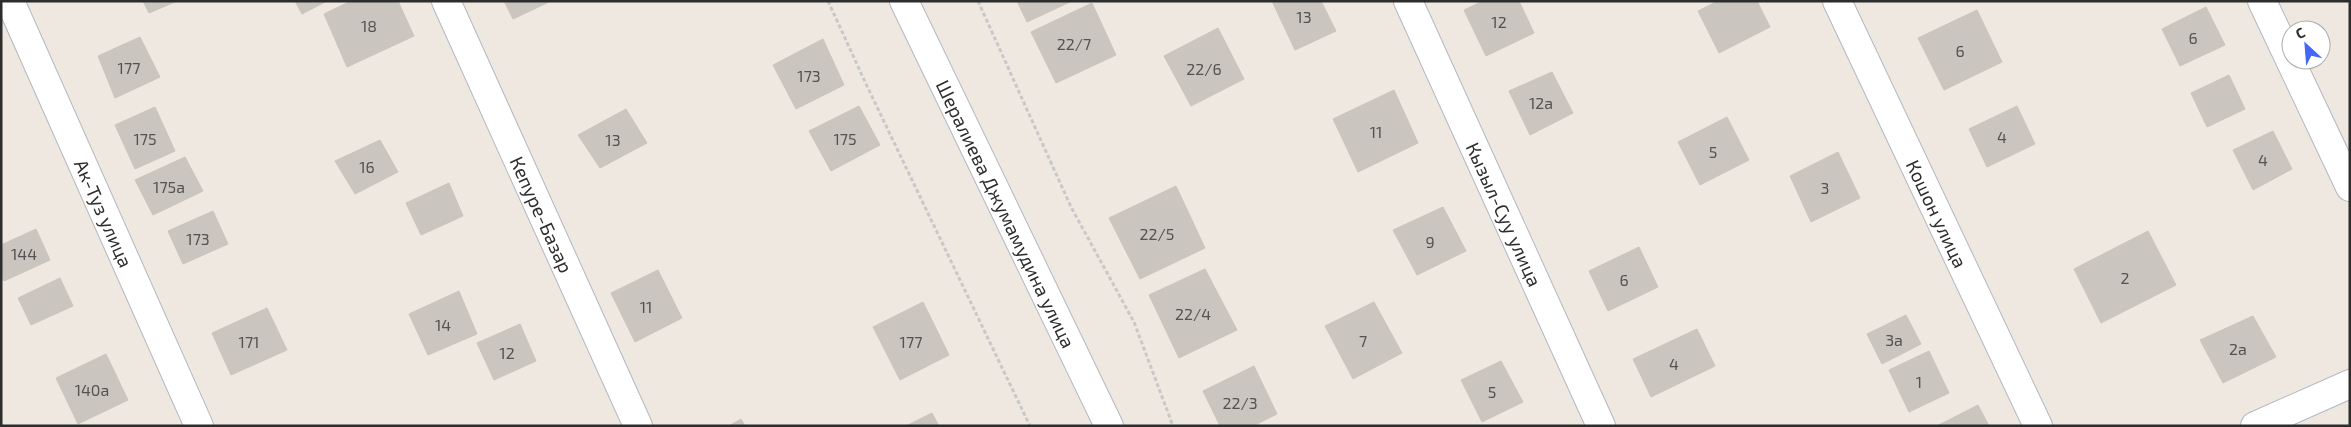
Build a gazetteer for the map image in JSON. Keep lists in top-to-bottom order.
{
  "streets": {
    "street": [
      "Ак-Туз улица",
      "Кепуре-Базар",
      "Шералиева Джумамудина улица",
      "Кызыл-Суу улица",
      "Кошон улица"
    ]
  },
  "house_numbers": [
    "13",
    "12",
    "18",
    "6",
    "22/7",
    "6",
    "177",
    "22/6",
    "173",
    "12а",
    "11",
    "4",
    "175",
    "175",
    "13",
    "5",
    "4",
    "16",
    "175а",
    "3",
    "22/5",
    "173",
    "9",
    "144",
    "2",
    "6",
    "11",
    "22/4",
    "14",
    "3а",
    "7",
    "171",
    "177",
    "2а",
    "12",
    "4",
    "1",
    "140а",
    "5",
    "22/3"
  ],
  "north": "top left"
}
